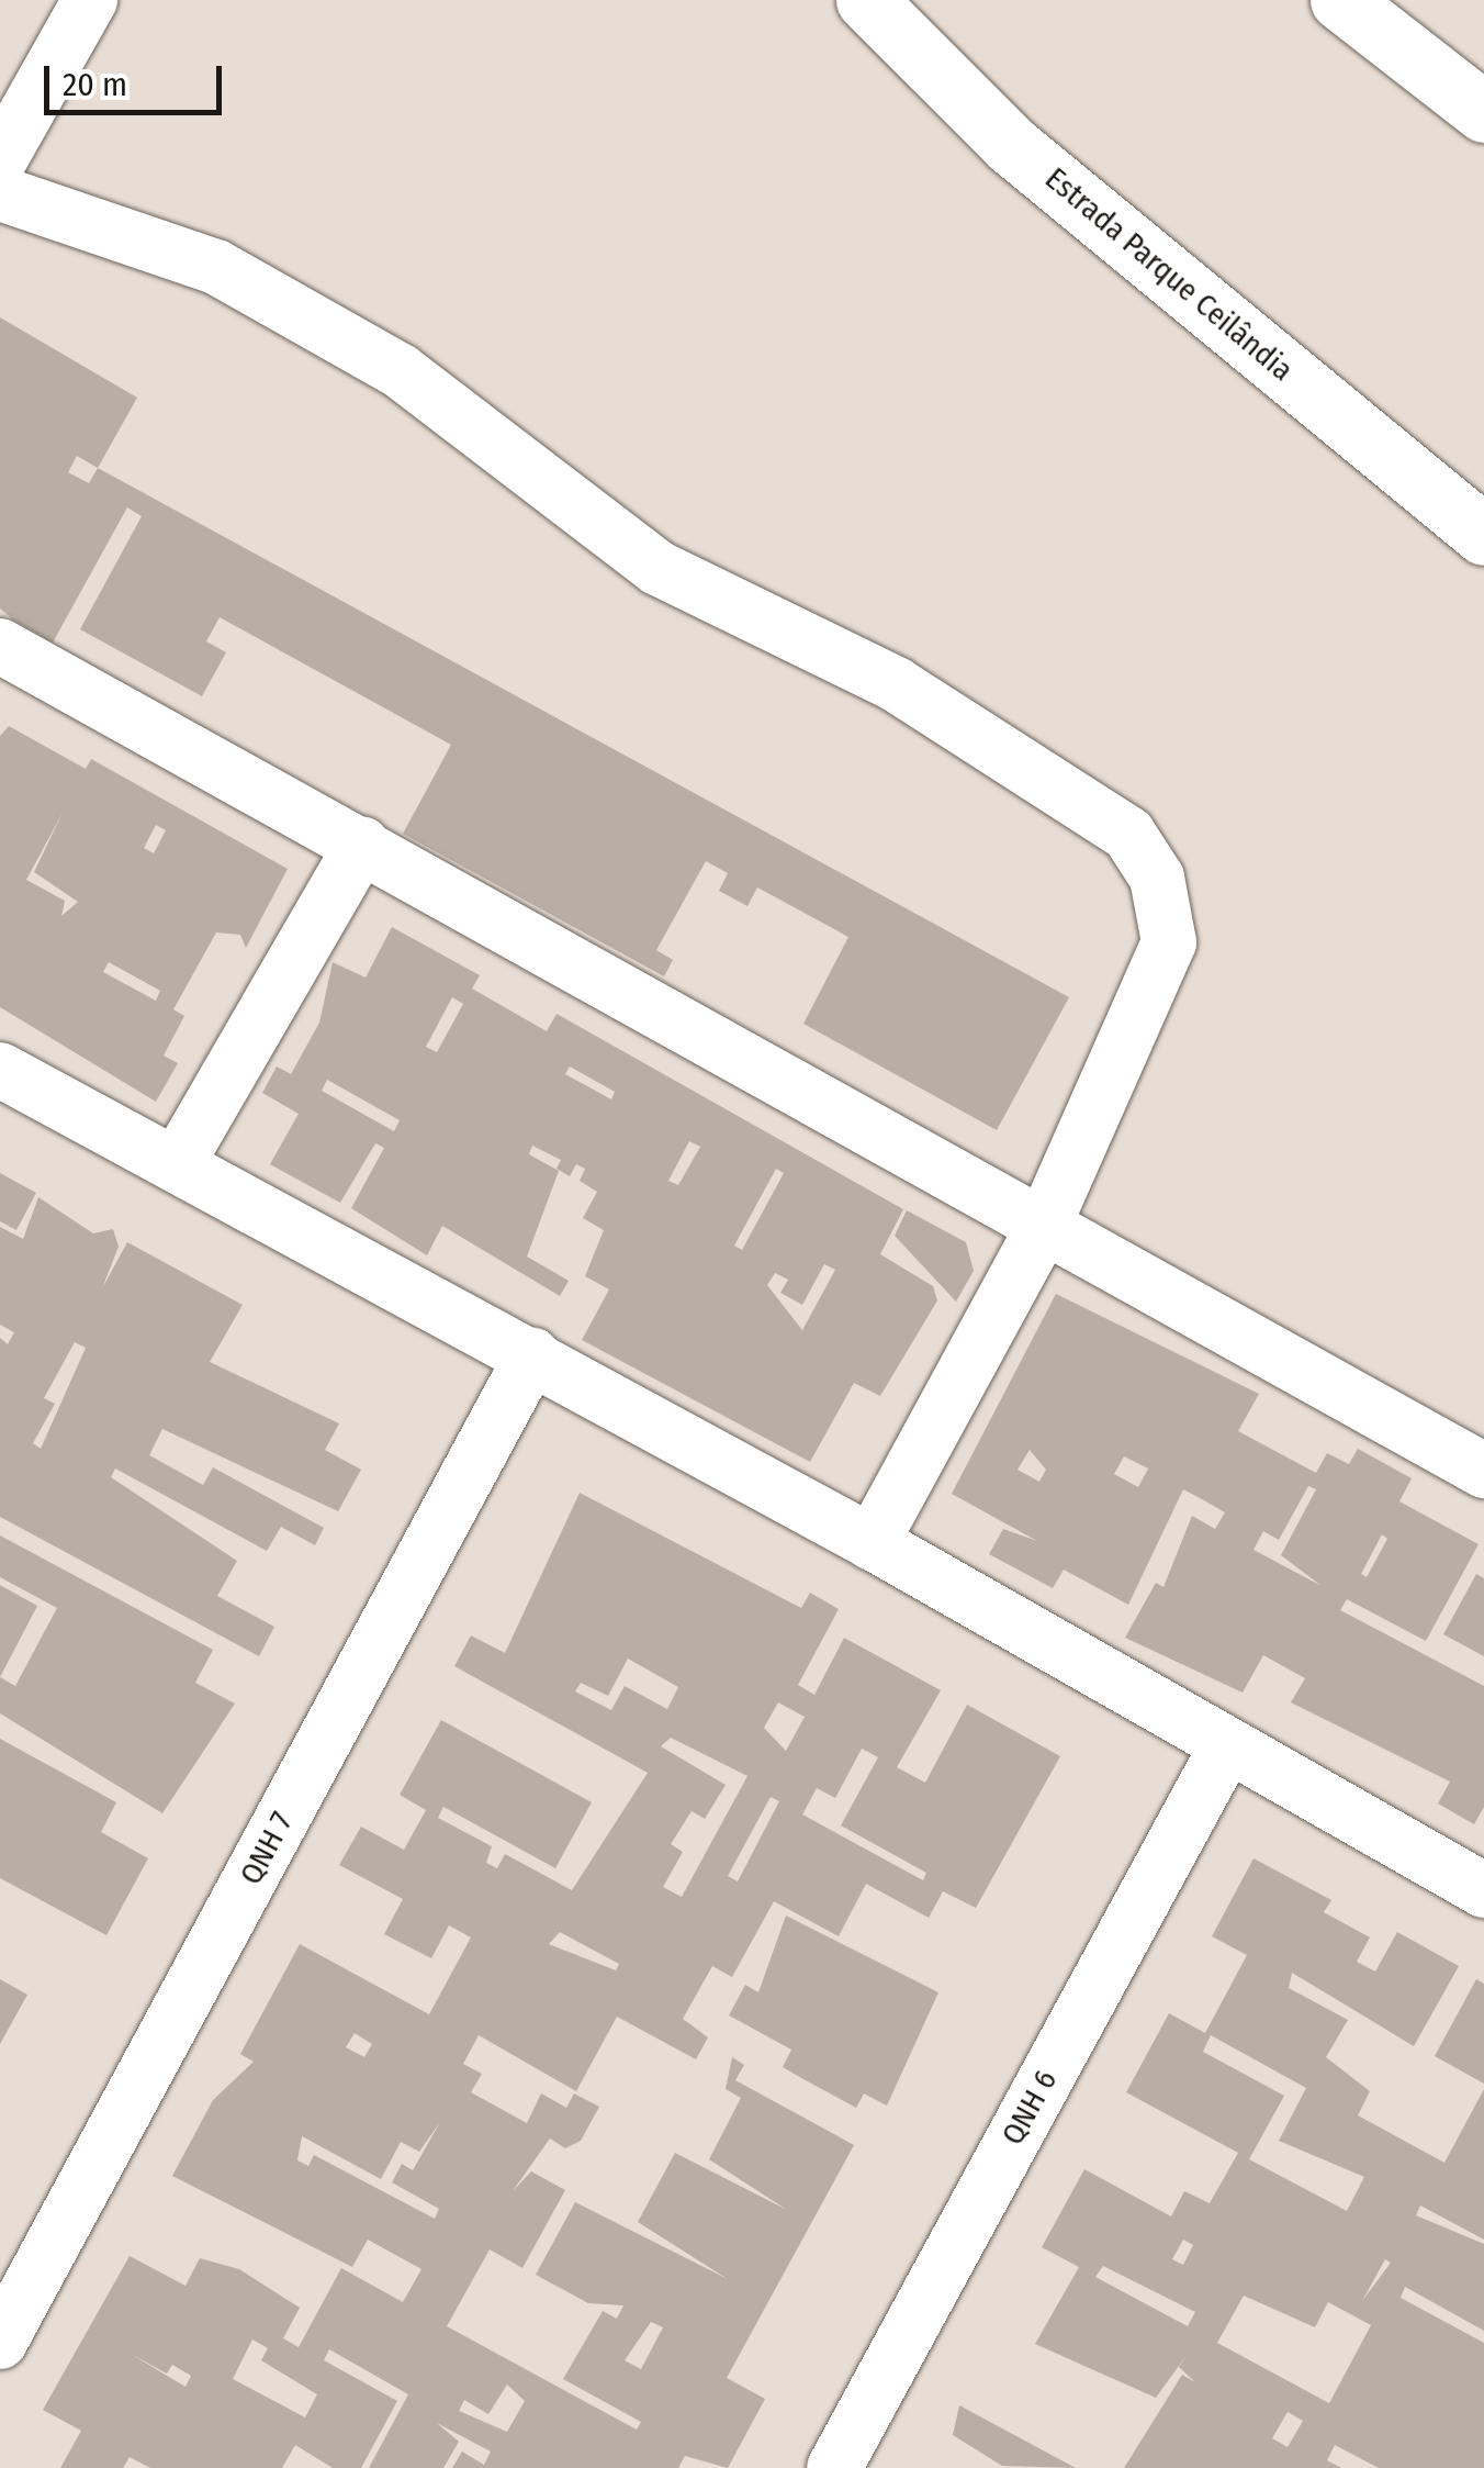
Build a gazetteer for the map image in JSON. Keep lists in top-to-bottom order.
{
  "streets": {
    "highway": ["Estrada Parque Ceilândia"],
    "street": ["QNH 7", "QNH 6"]
  },
  "scale_bar": "20 m"
}
